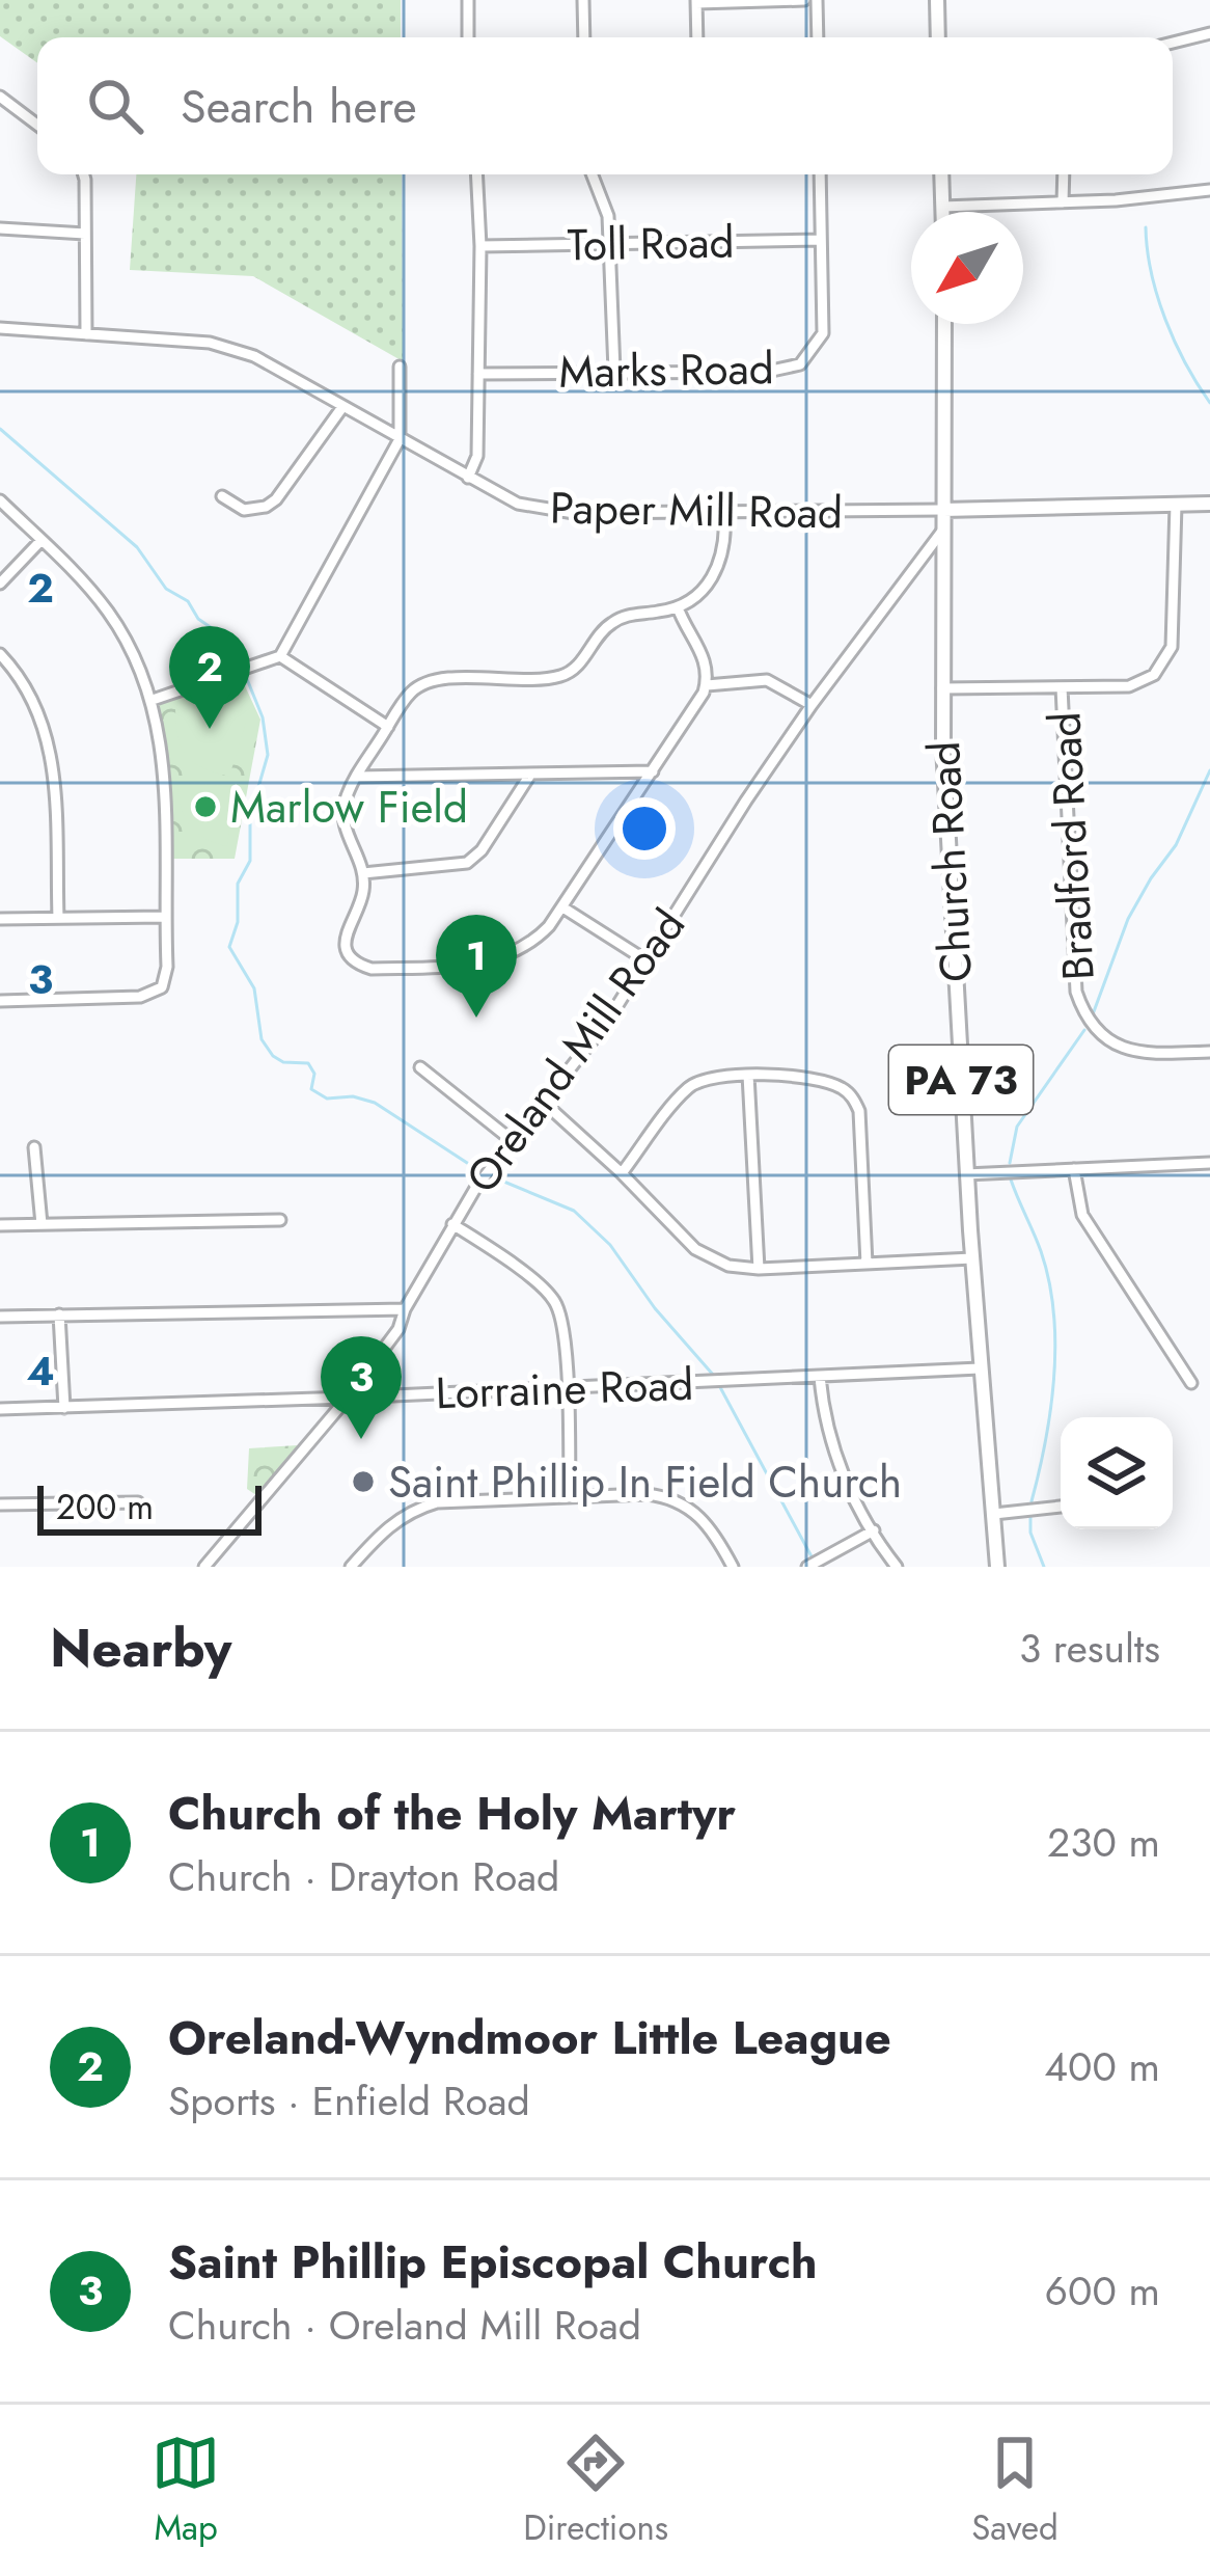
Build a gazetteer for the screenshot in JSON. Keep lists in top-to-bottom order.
{
  "streets": {
    "main road": ["Paper Mill Road", "Church Road", "PA 73"],
    "street": [
      "Toll Road",
      "Marks Road",
      "Bradford Road",
      "Oreland Mill Road",
      "Lorraine Road"
    ]
  },
  "crossings": [
    ["Toll Road", "Marks Road"],
    ["Paper Mill Road", "Church Road"],
    ["Church Road", "Oreland Mill Road"],
    ["Church Road", "Lorraine Road"],
    ["Oreland Mill Road", "Lorraine Road"]
  ],
  "places": ["Marlow Field", "Saint Phillip In Field Church"],
  "scale_bar": "200 m",
  "north": "bottom left",
  "page": {
    "search": "Search here",
    "pins": ["2", "1", "3"],
    "scale": "200 m",
    "heading": ["Nearby", "3 results"],
    "list": [
      {
        "mark": "1",
        "name": "Church of the Holy Martyr",
        "note": "Church · Drayton Road",
        "value": "230 m"
      },
      {
        "mark": "2",
        "name": "Oreland-Wyndmoor Little League",
        "note": "Sports · Enfield Road",
        "value": "400 m"
      },
      {
        "mark": "3",
        "name": "Saint Phillip Episcopal Church",
        "note": "Church · Oreland Mill Road",
        "value": "600 m"
      }
    ],
    "nav": ["Map", "Directions", "Saved"]
  },
  "grid": {
    "rows": ["2", "3", "4"]
  }
}
